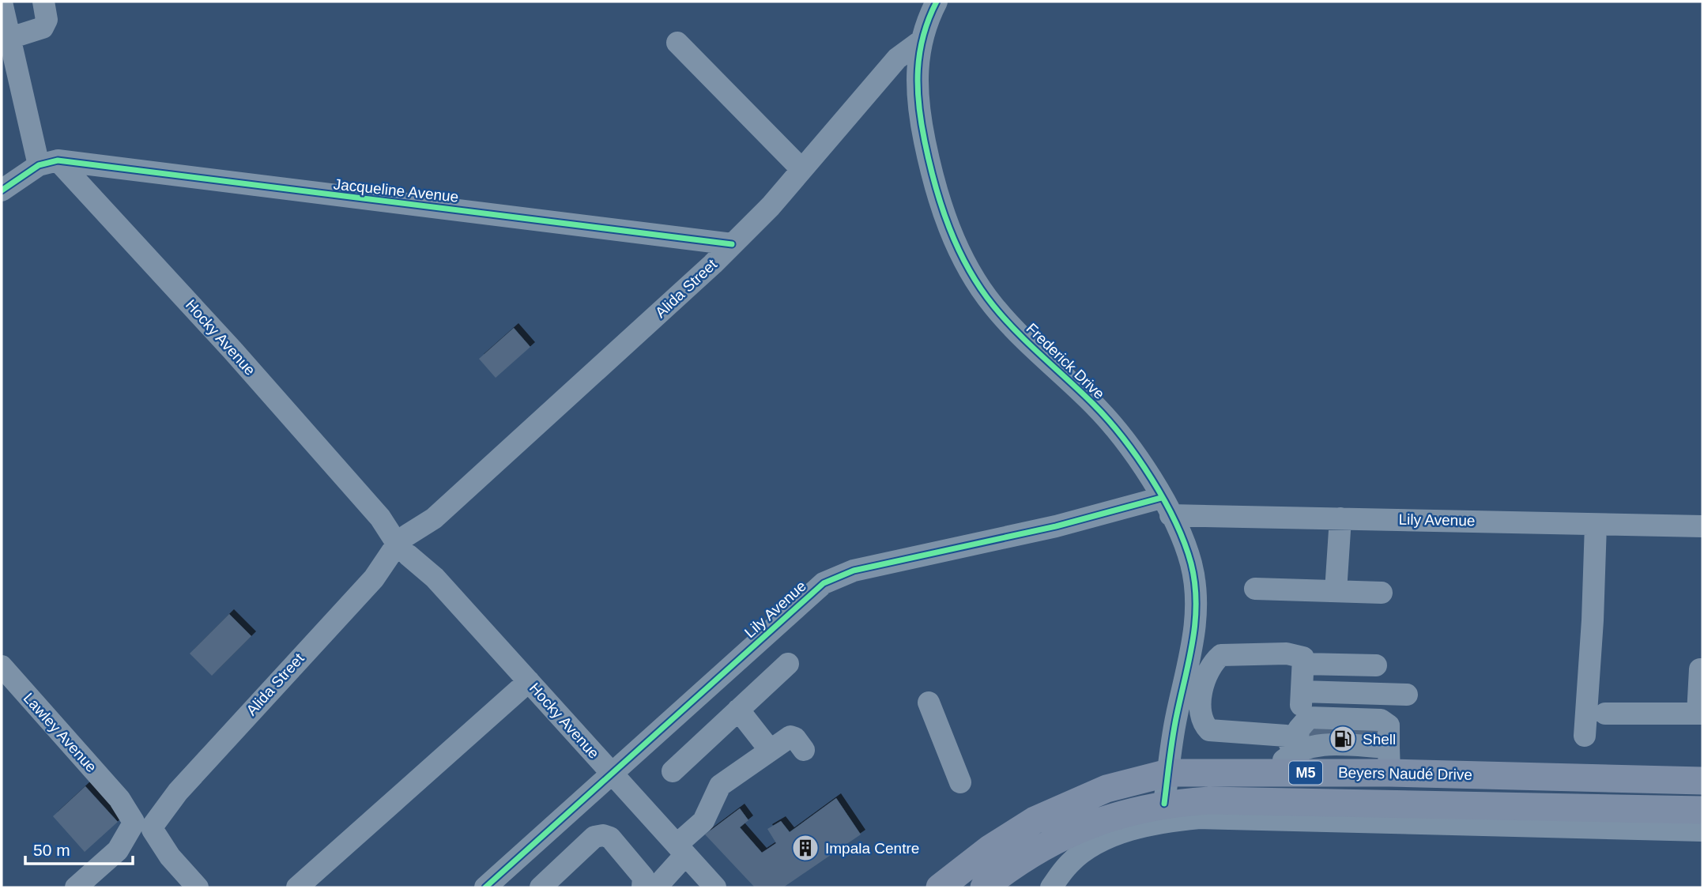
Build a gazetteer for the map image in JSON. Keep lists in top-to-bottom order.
{
  "streets": {
    "main road": ["M5", "Beyers Naudé Drive"],
    "street": [
      "Jacqueline Avenue",
      "Alida Street",
      "Hocky Avenue",
      "Frederick Drive",
      "Lily Avenue",
      "Lawley Avenue"
    ]
  },
  "crossings": [
    ["Jacqueline Avenue", "Alida Street"],
    ["Jacqueline Avenue", "Hocky Avenue"],
    ["Alida Street", "Hocky Avenue"],
    ["Alida Street", "Frederick Drive"],
    ["Alida Street", "Lawley Avenue"],
    ["Hocky Avenue", "Lily Avenue"],
    ["Frederick Drive", "Lily Avenue"],
    ["Frederick Drive", "Beyers Naudé Drive"]
  ],
  "places": {
    "fuel station": ["Shell"],
    "building": ["Impala Centre"]
  },
  "scale_bar": "50 m"
}
